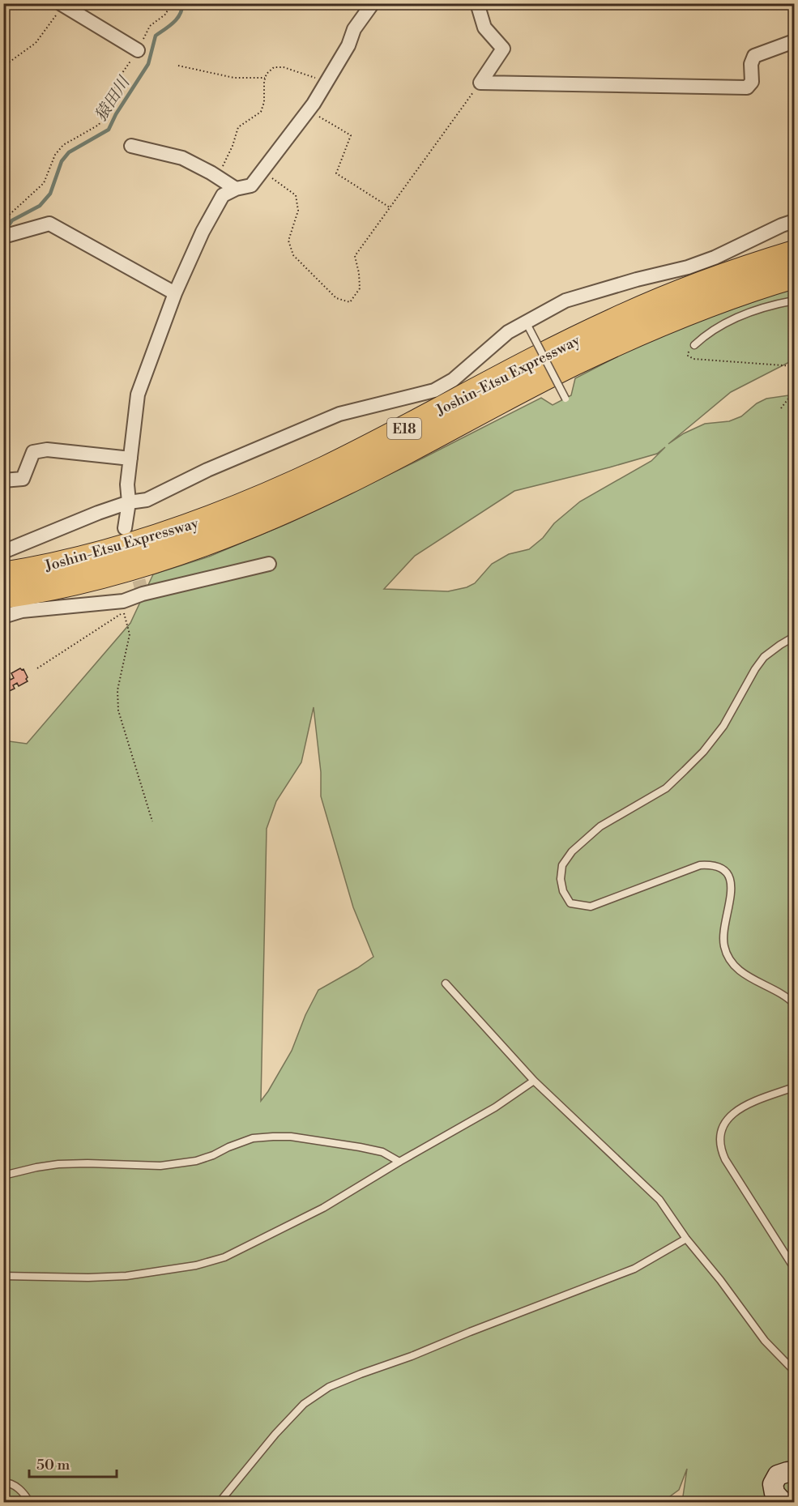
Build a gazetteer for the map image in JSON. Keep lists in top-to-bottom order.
{
  "streets": {
    "highway": ["Joshin-Etsu Expressway", "E18"]
  },
  "water": ["猿田川"],
  "scale_bar": "50 m"
}
